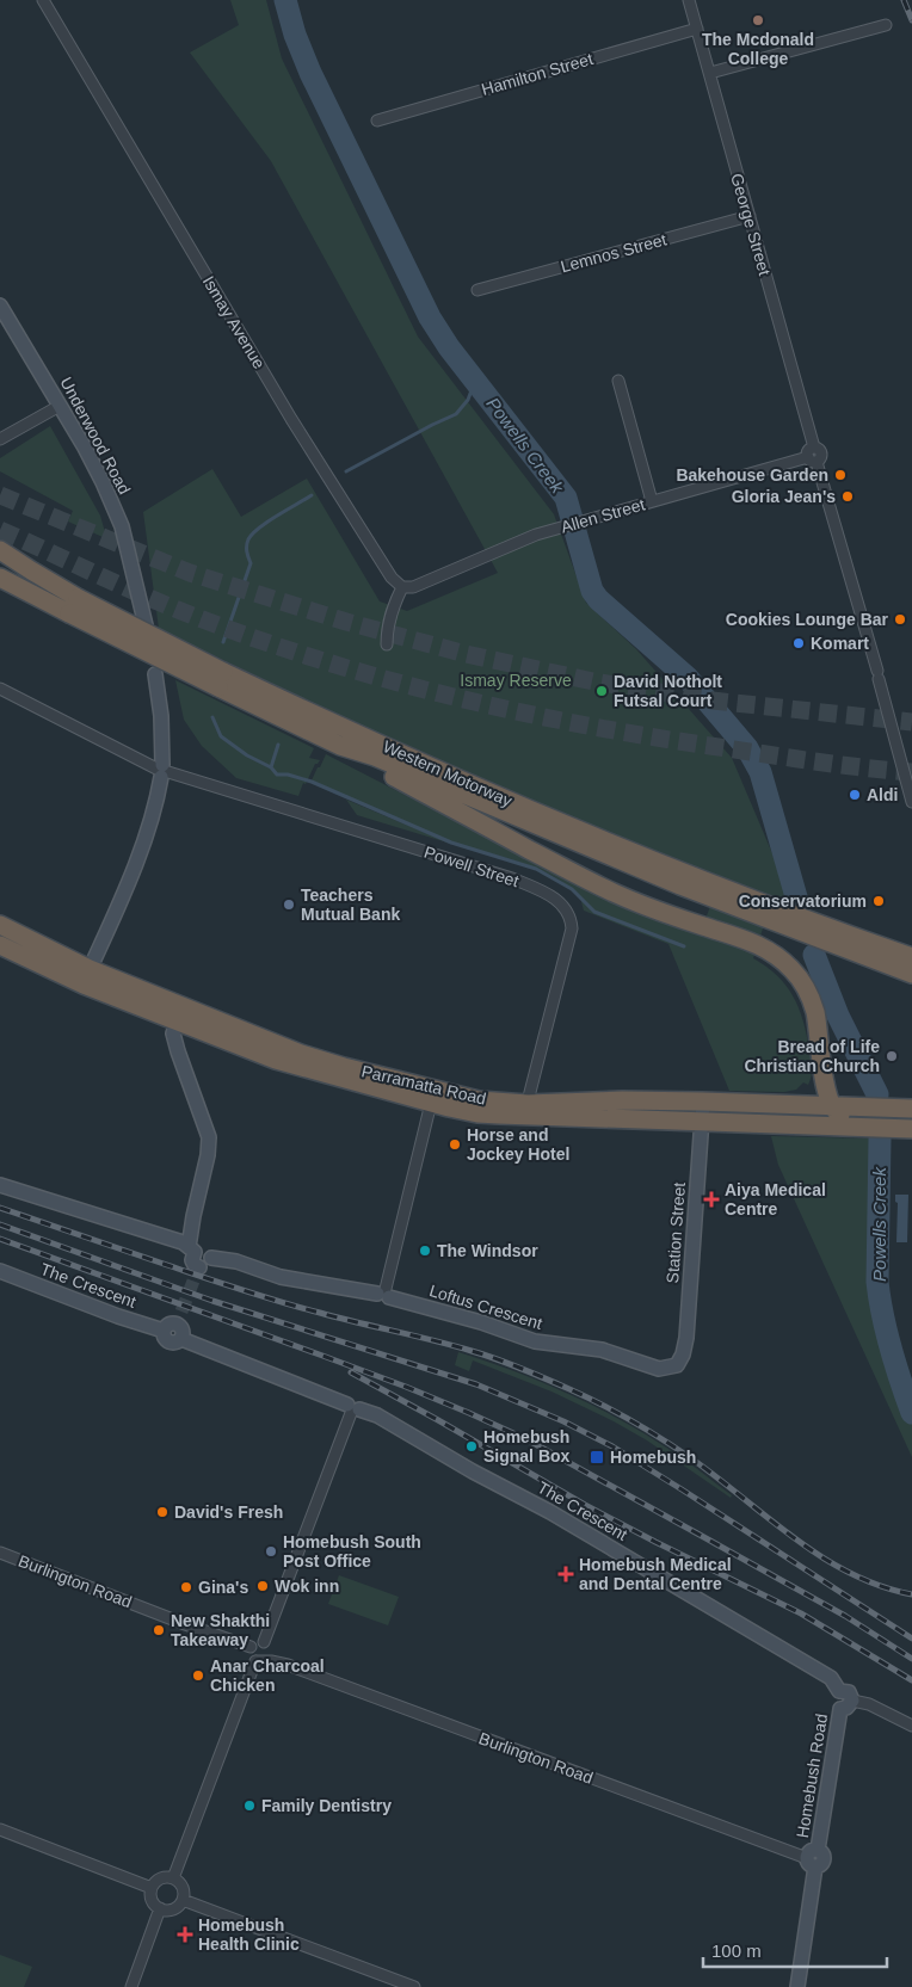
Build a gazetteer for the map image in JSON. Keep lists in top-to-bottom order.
{
  "streets": {
    "highway": ["Western Motorway", "Parramatta Road"],
    "street": [
      "Hamilton Street",
      "George Street",
      "Lemnos Street",
      "Ismay Avenue",
      "Underwood Road",
      "Allen Street",
      "Powell Street",
      "Station Street",
      "The Crescent",
      "Loftus Crescent",
      "Burlington Road",
      "Homebush Road"
    ]
  },
  "crossings": [
    ["Hamilton Street", "George Street"],
    ["George Street", "Lemnos Street"],
    ["George Street", "Allen Street"],
    ["Ismay Avenue", "Allen Street"],
    ["Powell Street", "Parramatta Road"],
    ["Parramatta Road", "Station Street"],
    ["Station Street", "Loftus Crescent"],
    ["The Crescent", "Homebush Road"],
    ["Burlington Road", "Homebush Road"]
  ],
  "water": ["Powells Creek"],
  "parks": ["Ismay Reserve"],
  "places": {
    "other": [
      "The Mcdonald College",
      "Bakehouse Garden",
      "Gloria Jean's",
      "Cookies Lounge Bar",
      "Komart",
      "David Notholt Futsal Court",
      "Aldi",
      "Conservatorium",
      "Teachers Mutual Bank",
      "Bread of Life Christian Church",
      "Horse and Jockey Hotel",
      "The Windsor",
      "Homebush Signal Box",
      "David's Fresh",
      "Homebush South Post Office",
      "Wok inn",
      "Gina's",
      "New Shakthi Takeaway",
      "Anar Charcoal Chicken",
      "Family Dentistry"
    ],
    "health": ["Aiya Medical Centre", "Homebush Medical and Dental Centre", "Homebush Health Clinic"],
    "transit": ["Homebush"]
  },
  "scale_bar": "100 m"
}
